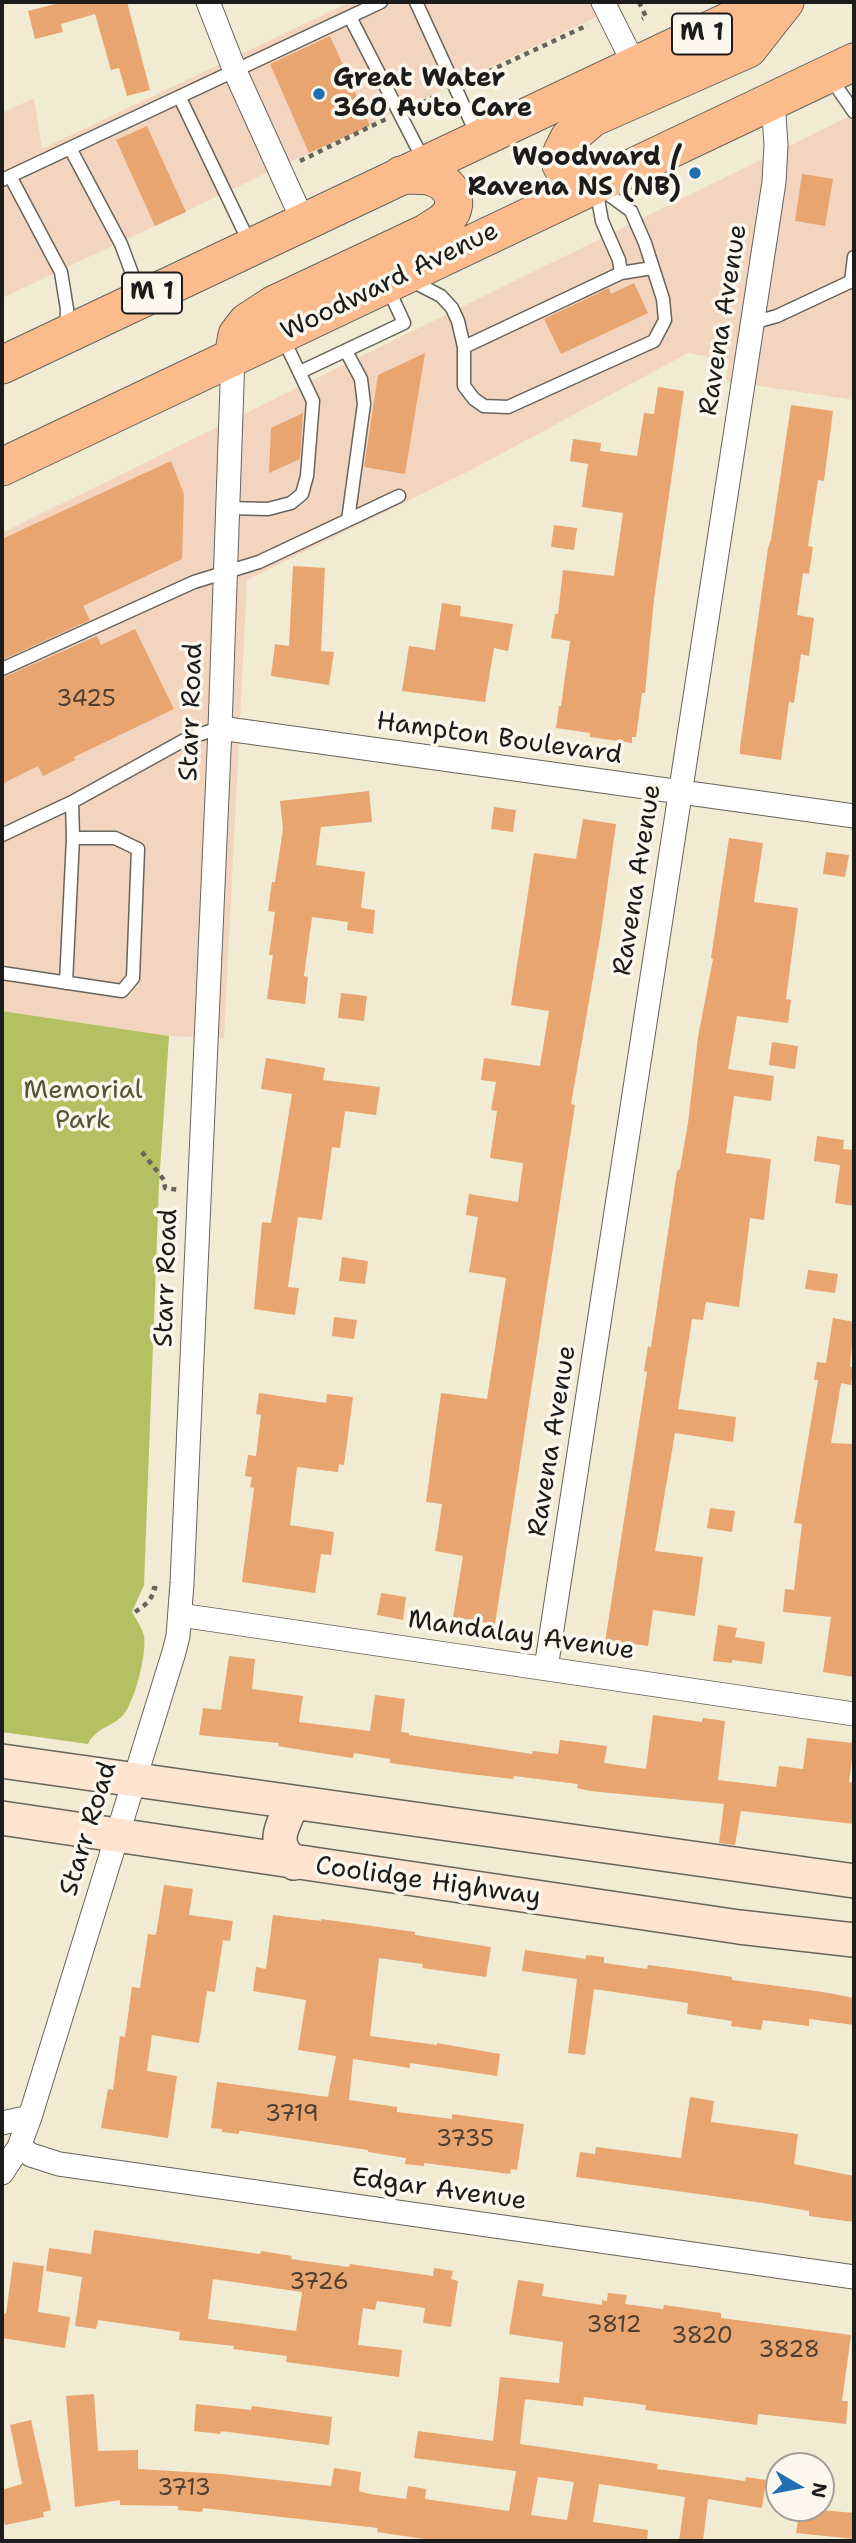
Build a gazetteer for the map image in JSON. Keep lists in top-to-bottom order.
{
  "streets": {
    "main road": ["M 1", "Woodward Avenue", "Coolidge Highway"],
    "street": [
      "Ravena Avenue",
      "Starr Road",
      "Hampton Boulevard",
      "Mandalay Avenue",
      "Edgar Avenue"
    ]
  },
  "crossings": [
    ["Woodward Avenue", "Ravena Avenue"],
    ["Woodward Avenue", "Starr Road"],
    ["Ravena Avenue", "Hampton Boulevard"],
    ["Ravena Avenue", "Mandalay Avenue"],
    ["Starr Road", "Hampton Boulevard"],
    ["Starr Road", "Mandalay Avenue"],
    ["Starr Road", "Coolidge Highway"],
    ["Starr Road", "Edgar Avenue"]
  ],
  "parks": ["Memorial Park"],
  "places": ["Great Water 360 Auto Care", "Woodward / Ravena NS (NB)"],
  "house_numbers": [
    "3425",
    "3719",
    "3735",
    "3726",
    "3812",
    "3820",
    "3828",
    "3713"
  ],
  "north": "right"
}
